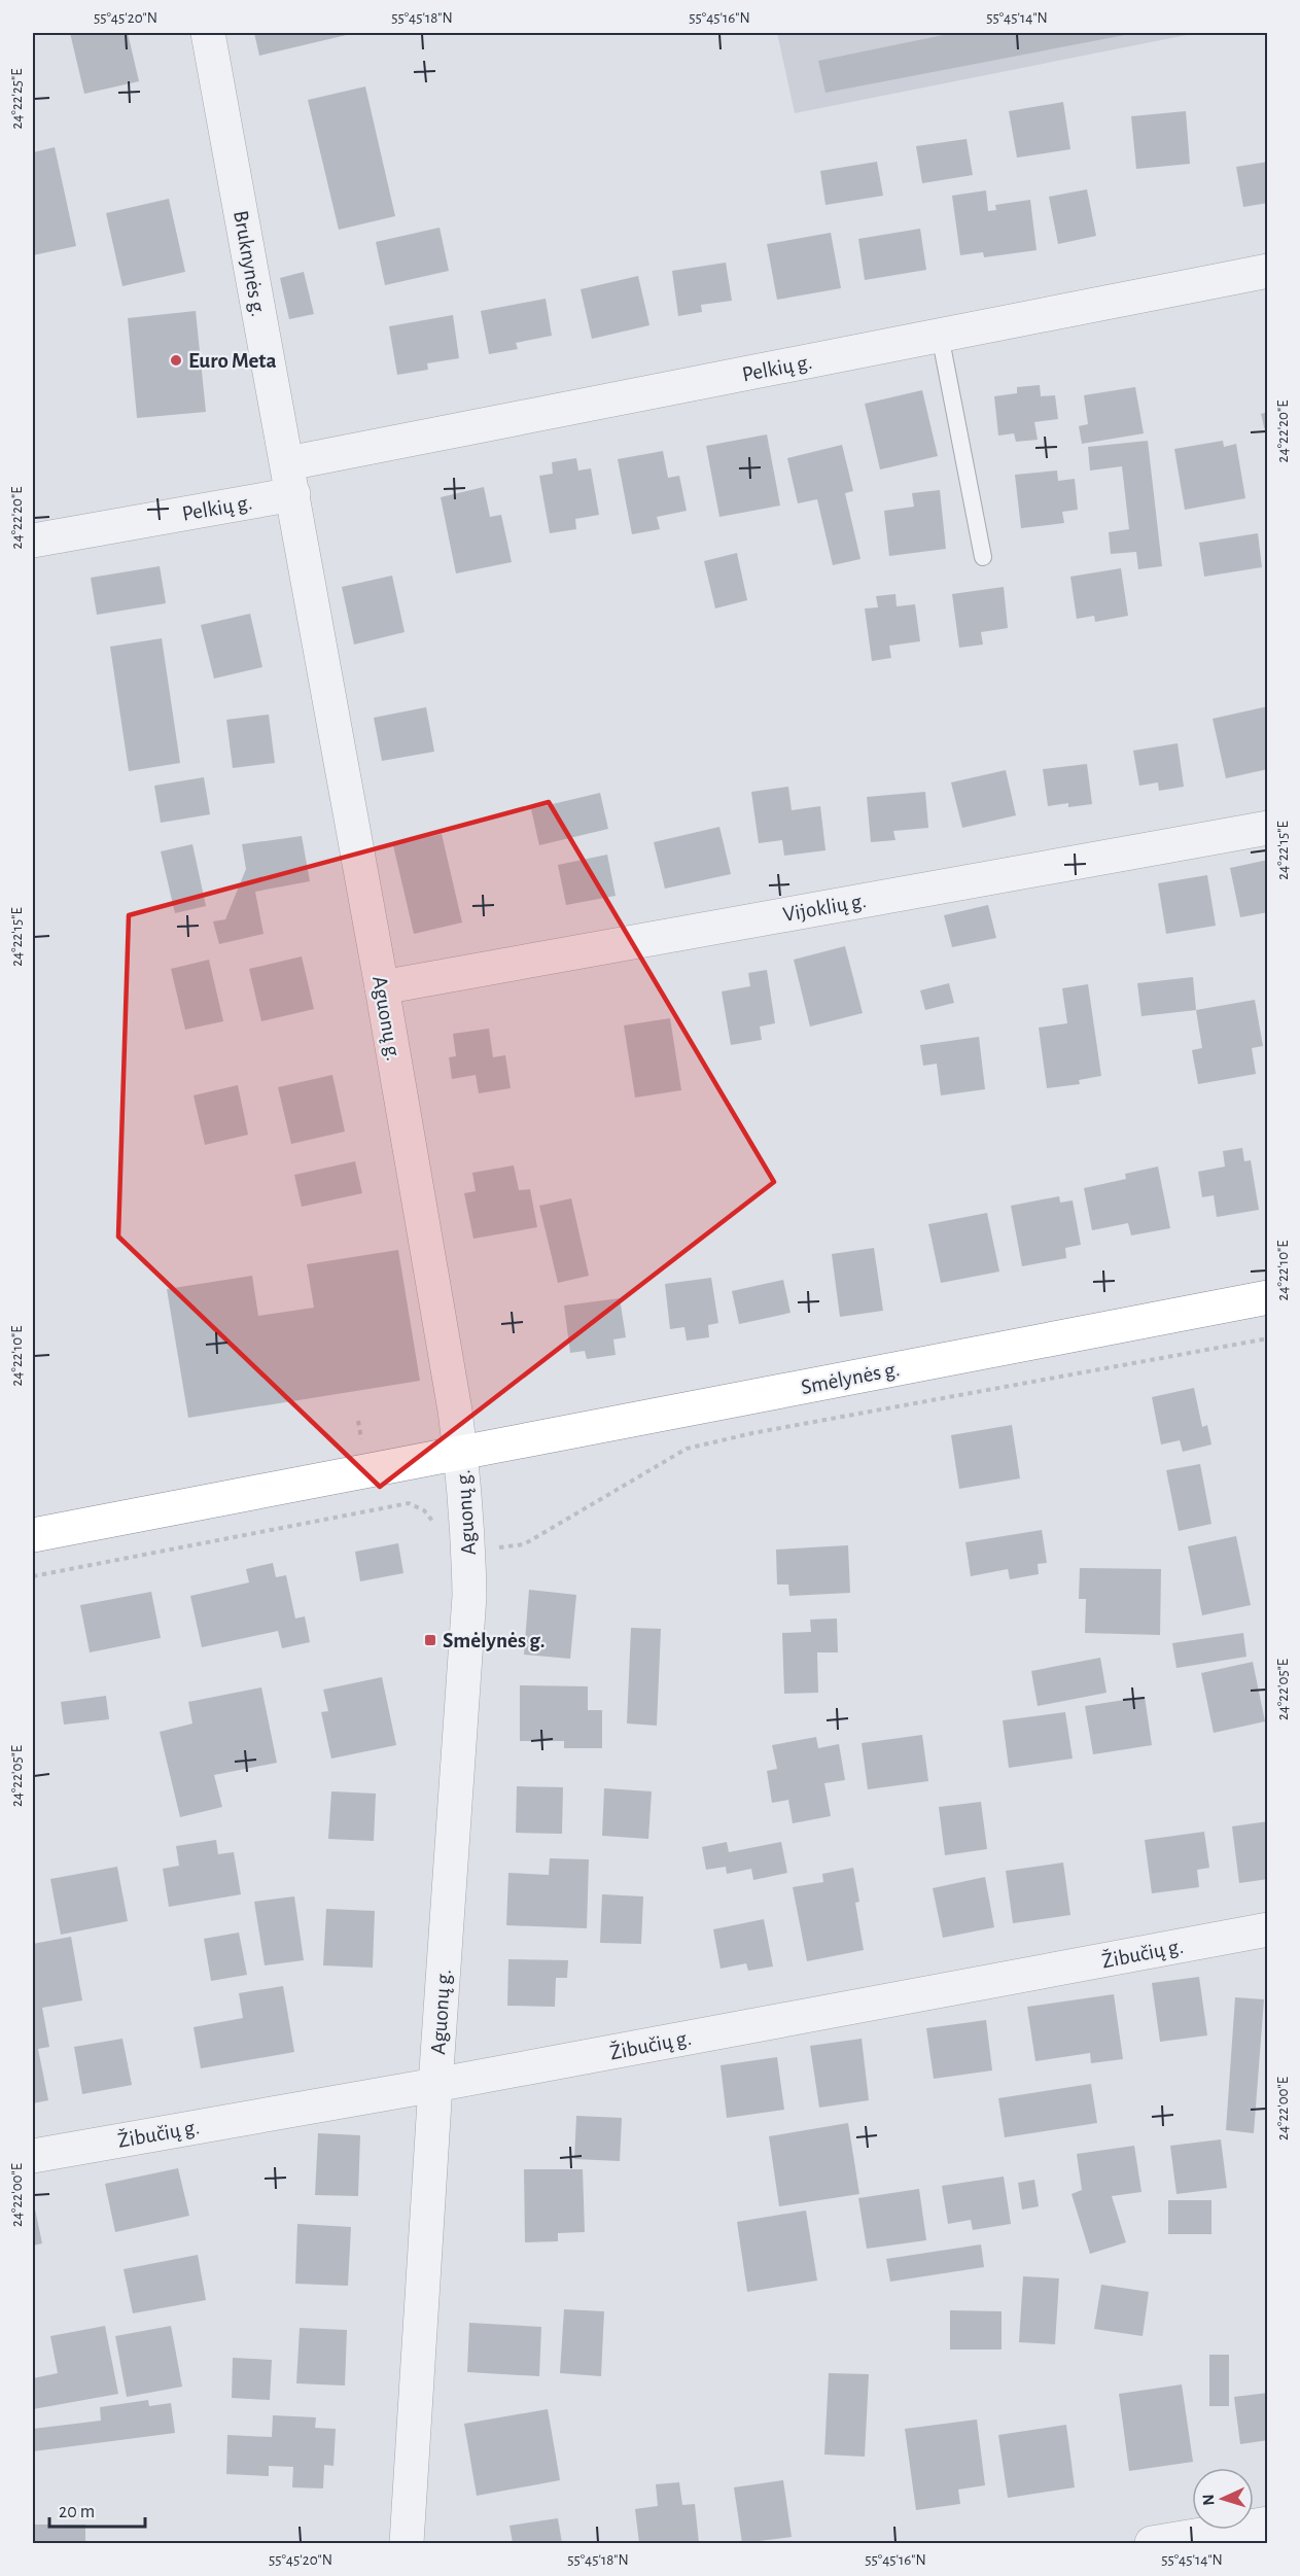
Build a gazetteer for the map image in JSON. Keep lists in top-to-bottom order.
{
  "streets": {
    "highway": ["Smėlynės g."],
    "street": [
      "Bruknynės g.",
      "Pelkių g.",
      "Vijoklių g.",
      "Aguonų g.",
      "Žibučių g."
    ]
  },
  "crossings": [
    ["Bruknynės g.", "Pelkių g."],
    ["Bruknynės g.", "Aguonų g."],
    ["Pelkių g.", "Aguonų g."],
    ["Vijoklių g.", "Aguonų g."],
    ["Aguonų g.", "Smėlynės g."],
    ["Aguonų g.", "Žibučių g."]
  ],
  "places": {
    "other": ["Euro Meta"],
    "transit": ["Smėlynės g."]
  },
  "scale_bar": "20 m",
  "north": "left",
  "coordinates": [
    "55°45'20\"N",
    "55°45'18\"N",
    "55°45'16\"N",
    "55°45'14\"N",
    "24°22'25\"E",
    "24°22'20\"E",
    "24°22'15\"E",
    "24°22'10\"E",
    "24°22'05\"E",
    "24°22'00\"E"
  ]
}
